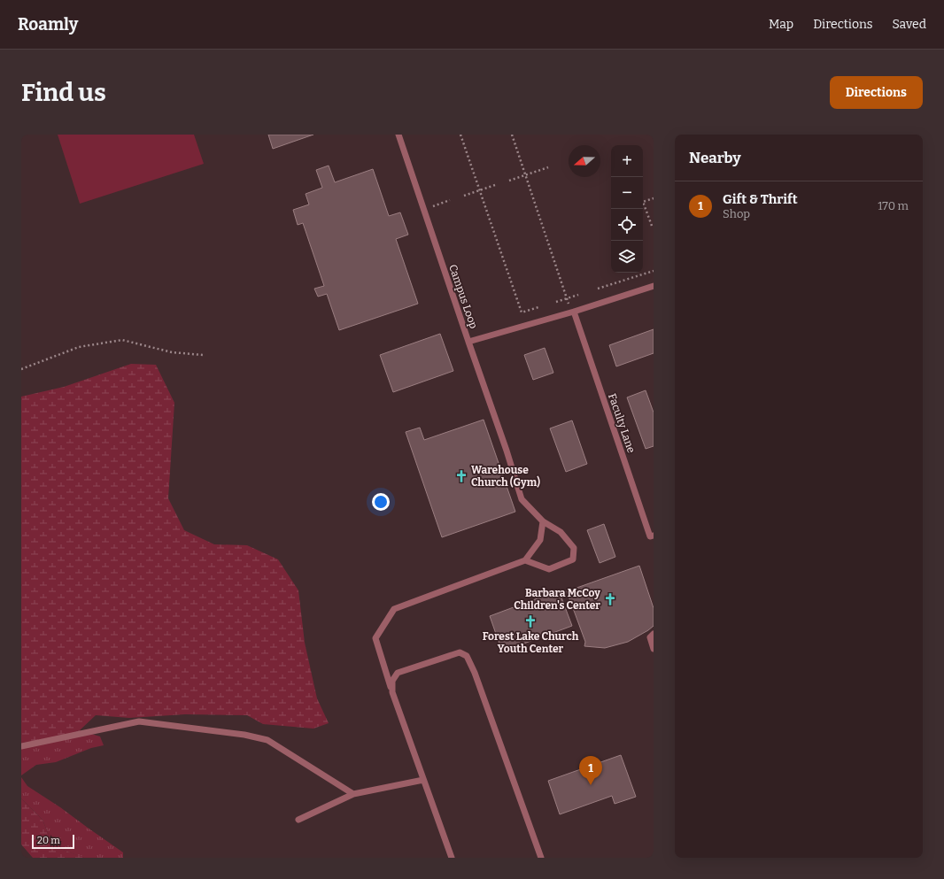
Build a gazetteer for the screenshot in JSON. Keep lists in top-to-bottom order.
{
  "streets": {
    "lane": ["Campus Loop", "Faculty Lane"]
  },
  "crossings": [
    ["Campus Loop", "Faculty Lane"]
  ],
  "places": {
    "church": ["Warehouse Church (Gym)", "Barbara McCoy Children's Center", "Forest Lake Church Youth Center"]
  },
  "scale_bar": "20 m",
  "north": "left",
  "page": {
    "header": "Roamly",
    "nav": ["Map", "Directions", "Saved"],
    "buttons": "Directions",
    "title": "Find us",
    "heading": "Nearby",
    "map_buttons": ["+", "−"],
    "list": [
      {
        "mark": "1",
        "name": "Gift & Thrift",
        "note": "Shop",
        "value": "170 m"
      }
    ],
    "pins": "1",
    "scale": "20 m"
  }
}
